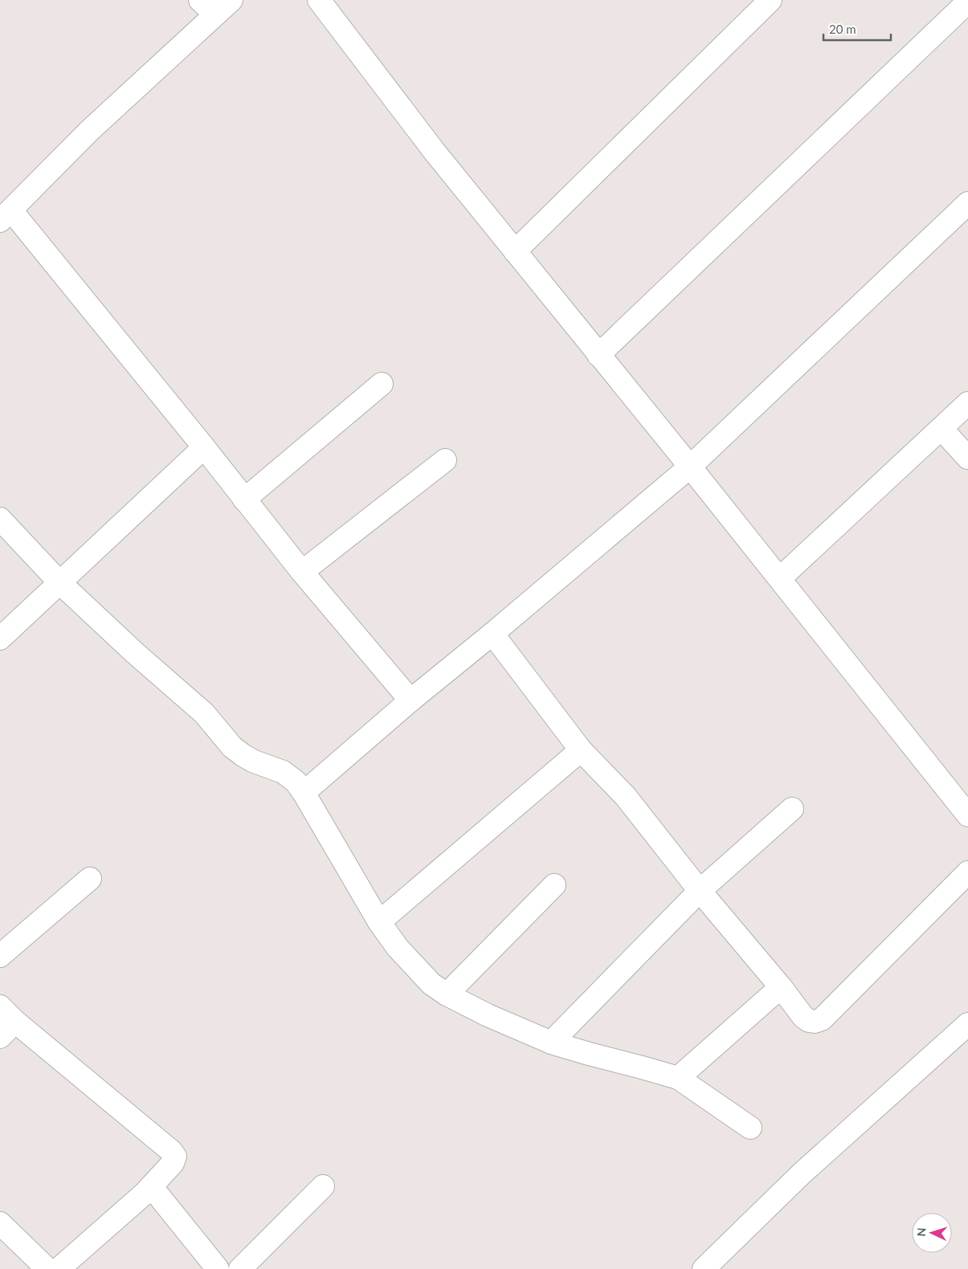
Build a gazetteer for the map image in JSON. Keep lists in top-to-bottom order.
{
  "scale_bar": "20 m",
  "north": "left"
}
